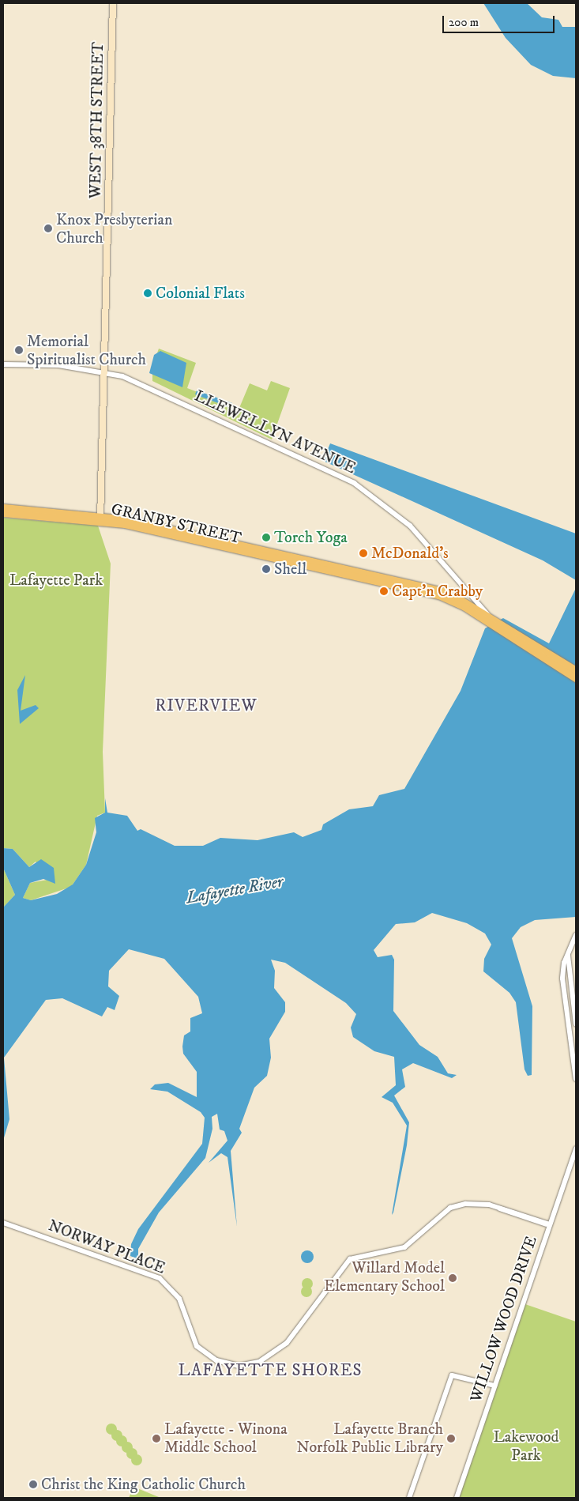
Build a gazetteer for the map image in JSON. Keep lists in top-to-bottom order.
{
  "streets": {
    "main road": ["WEST 38TH STREET", "GRANBY STREET"],
    "street": ["LLEWELLYN AVENUE", "NORWAY PLACE", "WILLOW WOOD DRIVE"]
  },
  "crossings": [
    ["WEST 38TH STREET", "LLEWELLYN AVENUE"],
    ["WEST 38TH STREET", "GRANBY STREET"],
    ["LLEWELLYN AVENUE", "GRANBY STREET"],
    ["NORWAY PLACE", "WILLOW WOOD DRIVE"]
  ],
  "districts": ["RIVERVIEW", "LAFAYETTE SHORES"],
  "water": ["Lafayette River"],
  "parks": ["Lafayette Park", "Lakewood Park"],
  "places": [
    "Knox Presbyterian Church",
    "Colonial Flats",
    "Memorial Spiritualist Church",
    "Torch Yoga",
    "McDonald's",
    "Shell",
    "Capt'n Crabby",
    "Willard Model Elementary School",
    "Lafayette - Winona Middle School",
    "Lafayette Branch Norfolk Public Library",
    "Christ the King Catholic Church"
  ],
  "scale_bar": "200 m"
}
